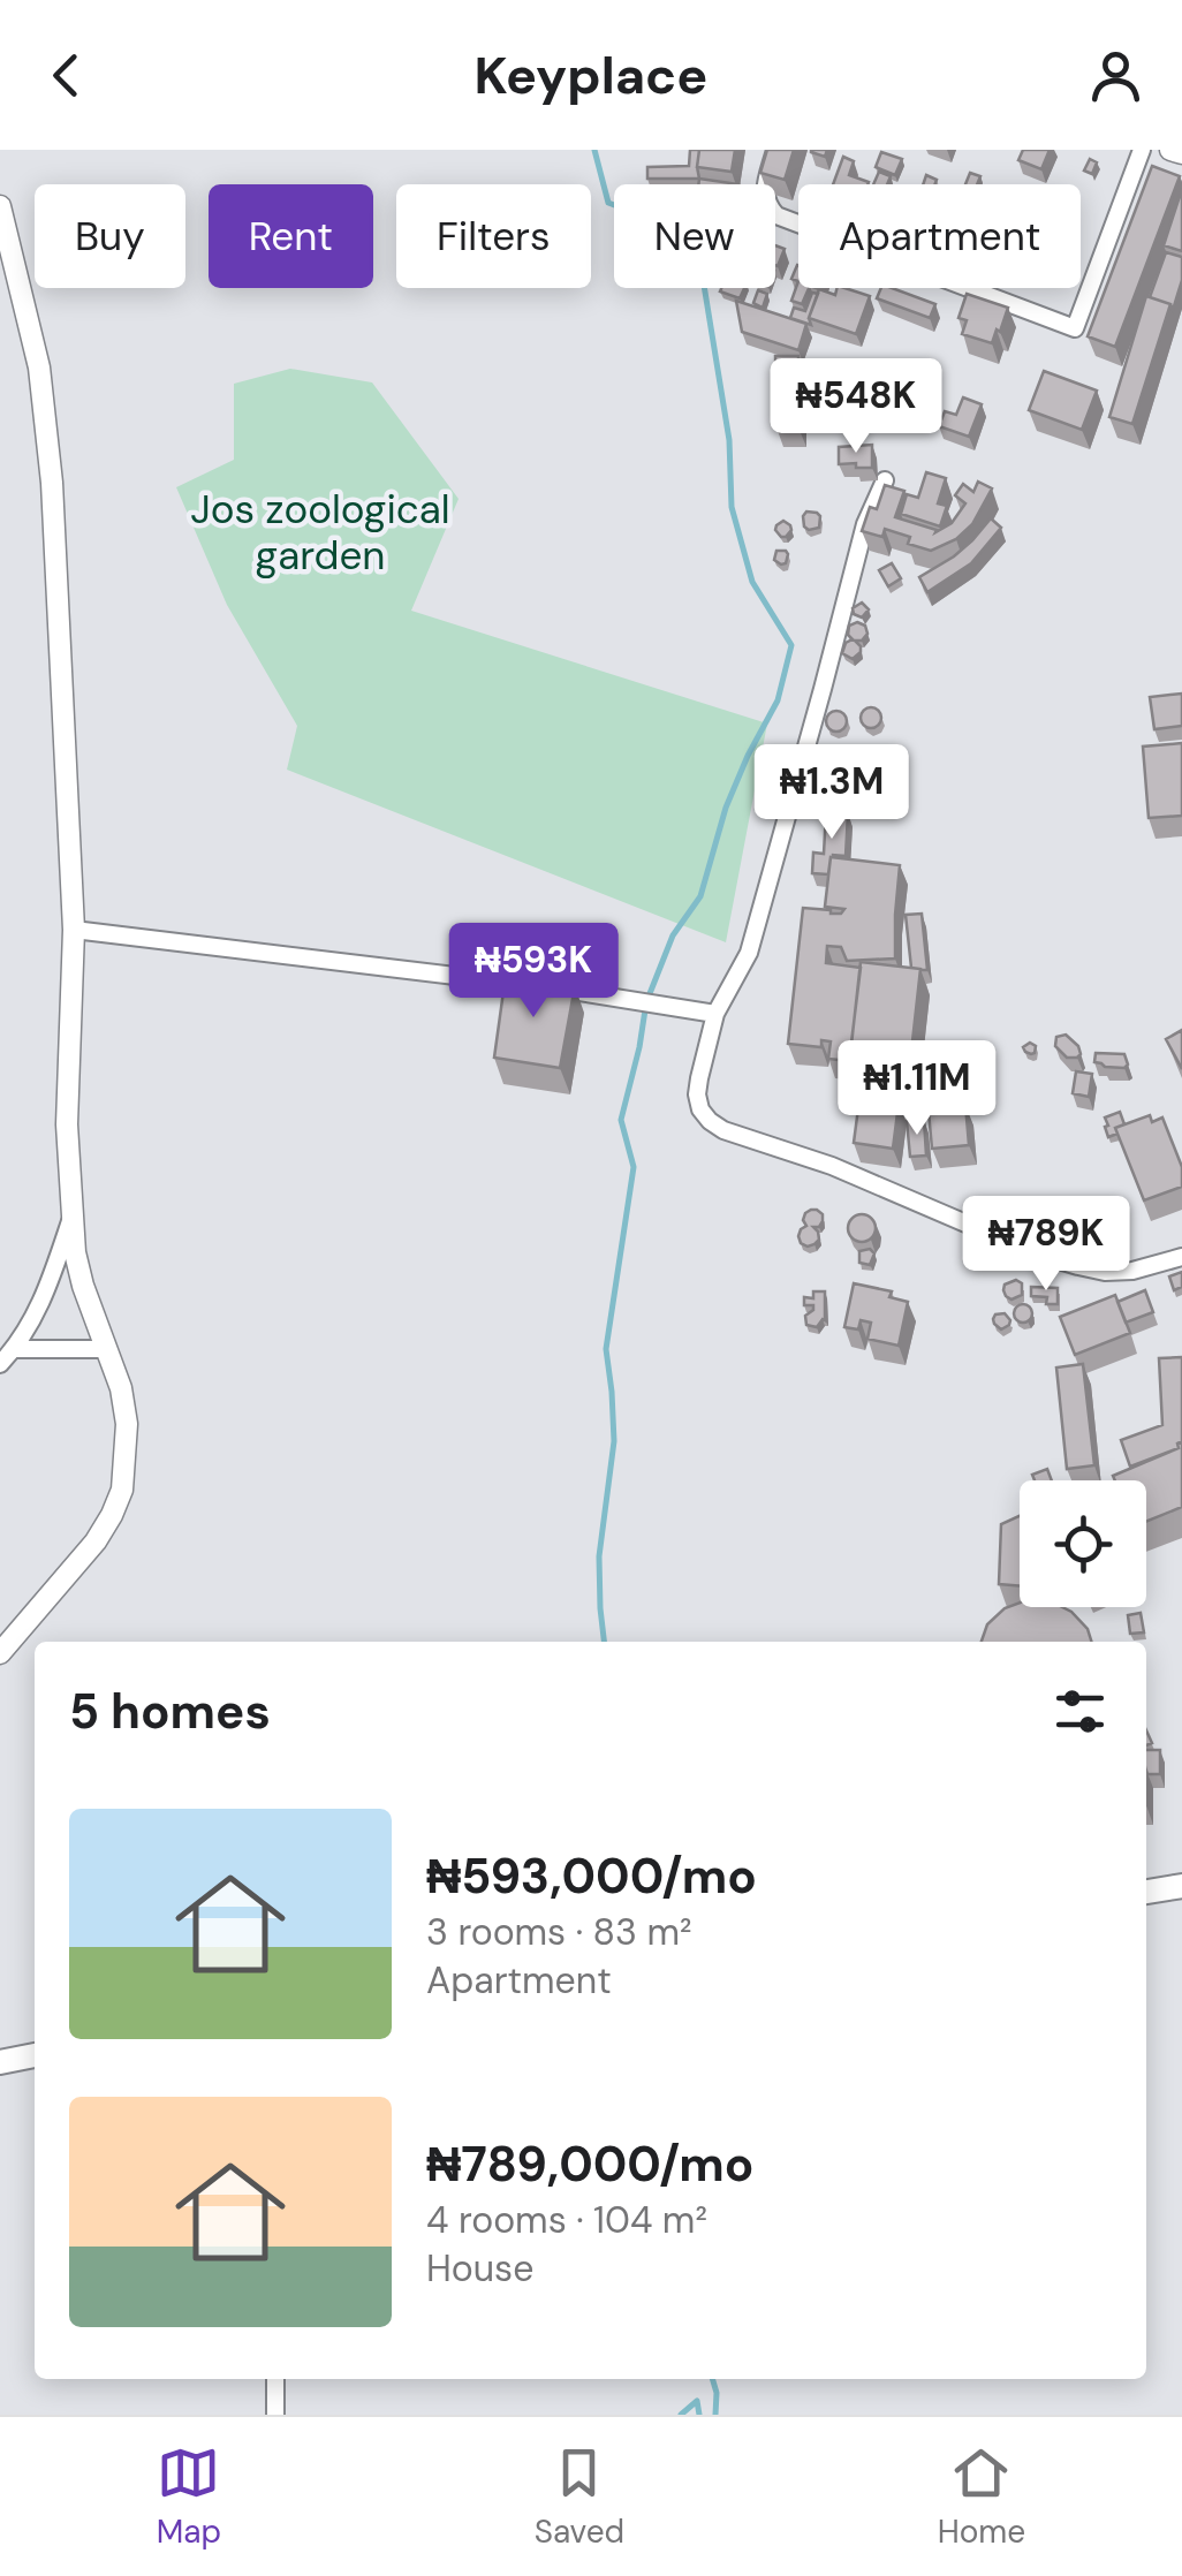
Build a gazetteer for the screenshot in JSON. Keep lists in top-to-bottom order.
{
  "parks": ["Jos zoological garden"],
  "page": {
    "header": "Keyplace",
    "chip": [
      "Buy",
      "Rent",
      "Filters",
      "New",
      "Apartment"
    ],
    "price": [
      "₦548K",
      "₦1.3M",
      "₦593K",
      "₦1.11M",
      "₦789K"
    ],
    "heading": "5 homes",
    "list": [
      {
        "name": "₦593,000/mo",
        "note": "3 rooms · 83 m² · Apartment"
      },
      {
        "name": "₦789,000/mo",
        "note": "4 rooms · 104 m² · House"
      }
    ],
    "tabs": ["Map", "Saved", "Home"]
  }
}
